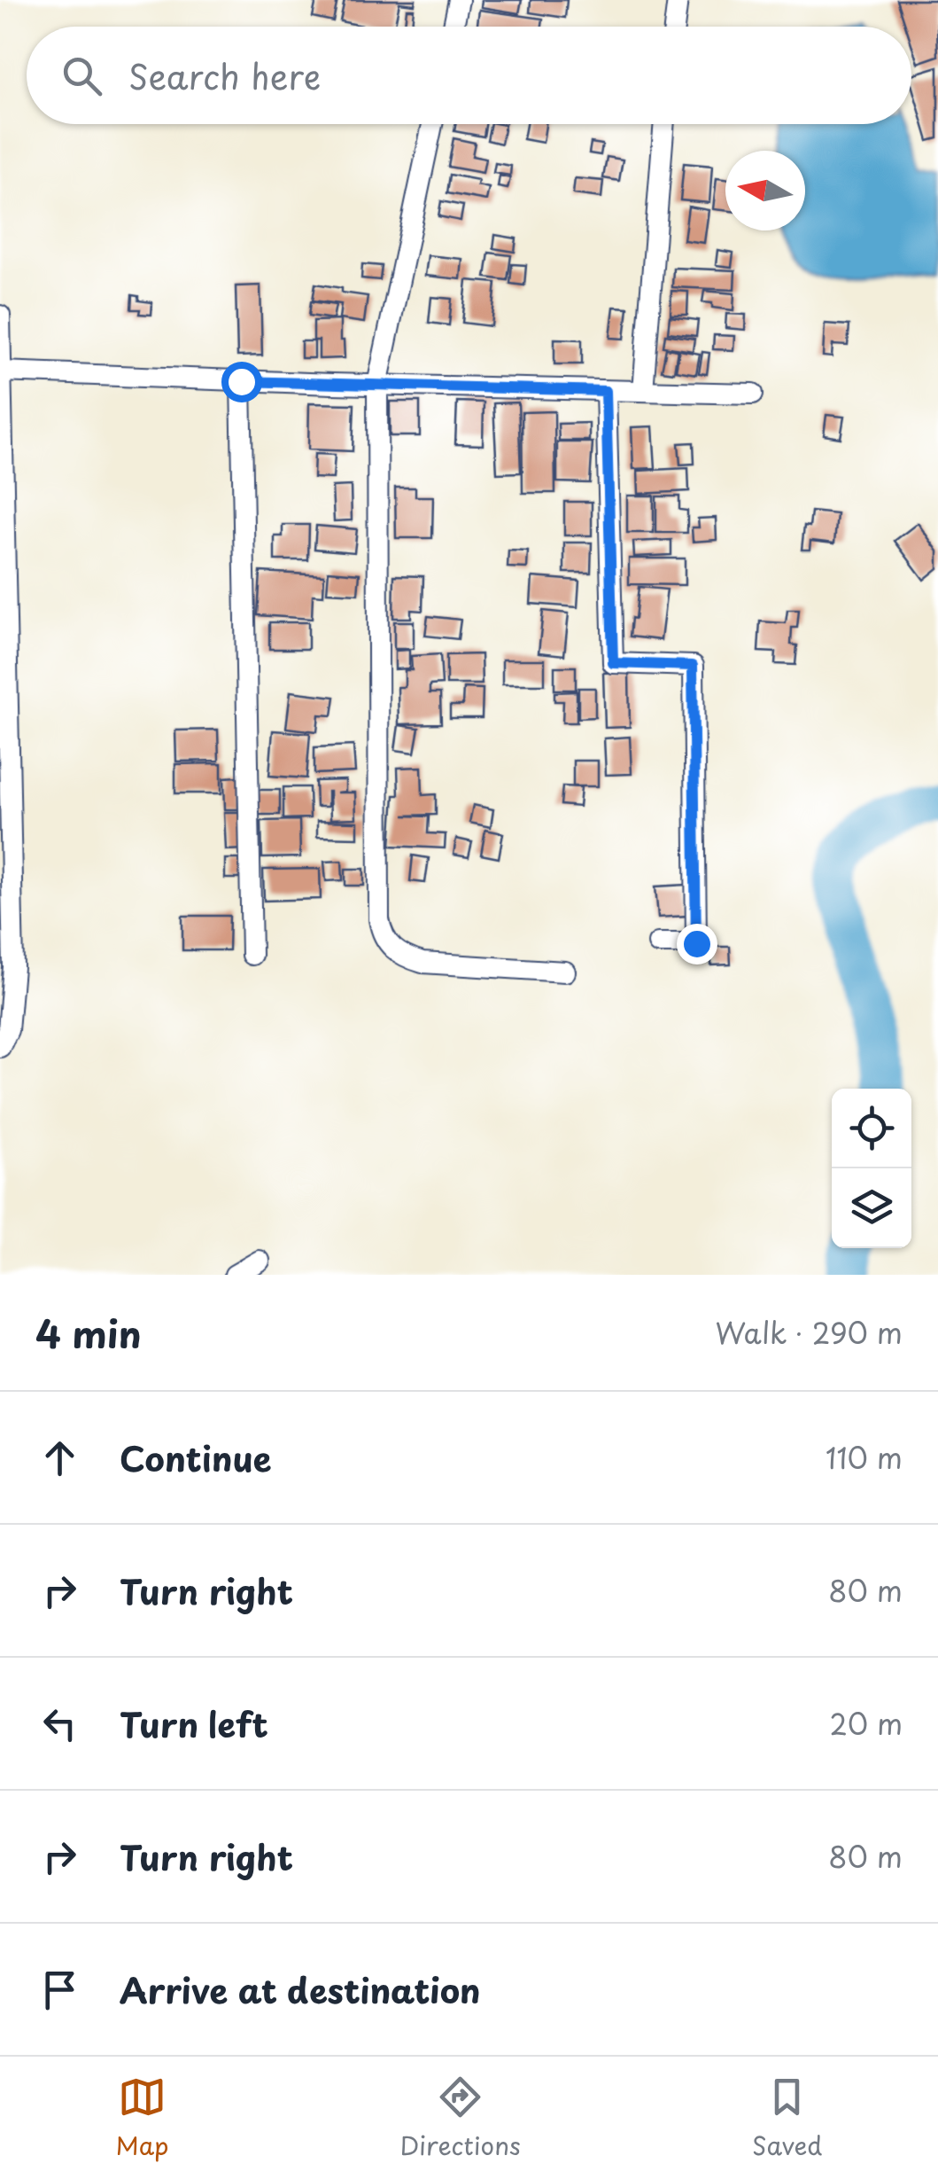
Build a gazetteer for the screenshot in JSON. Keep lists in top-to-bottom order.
{
  "north": "left",
  "page": {
    "search": "Search here",
    "heading": ["4 min", "Walk · 290 m"],
    "list": [
      ["Continue", "110 m"],
      ["Turn right", "80 m"],
      ["Turn left", "20 m"],
      ["Turn right", "80 m"],
      "Arrive at destination"
    ],
    "nav": ["Map", "Directions", "Saved"]
  }
}
